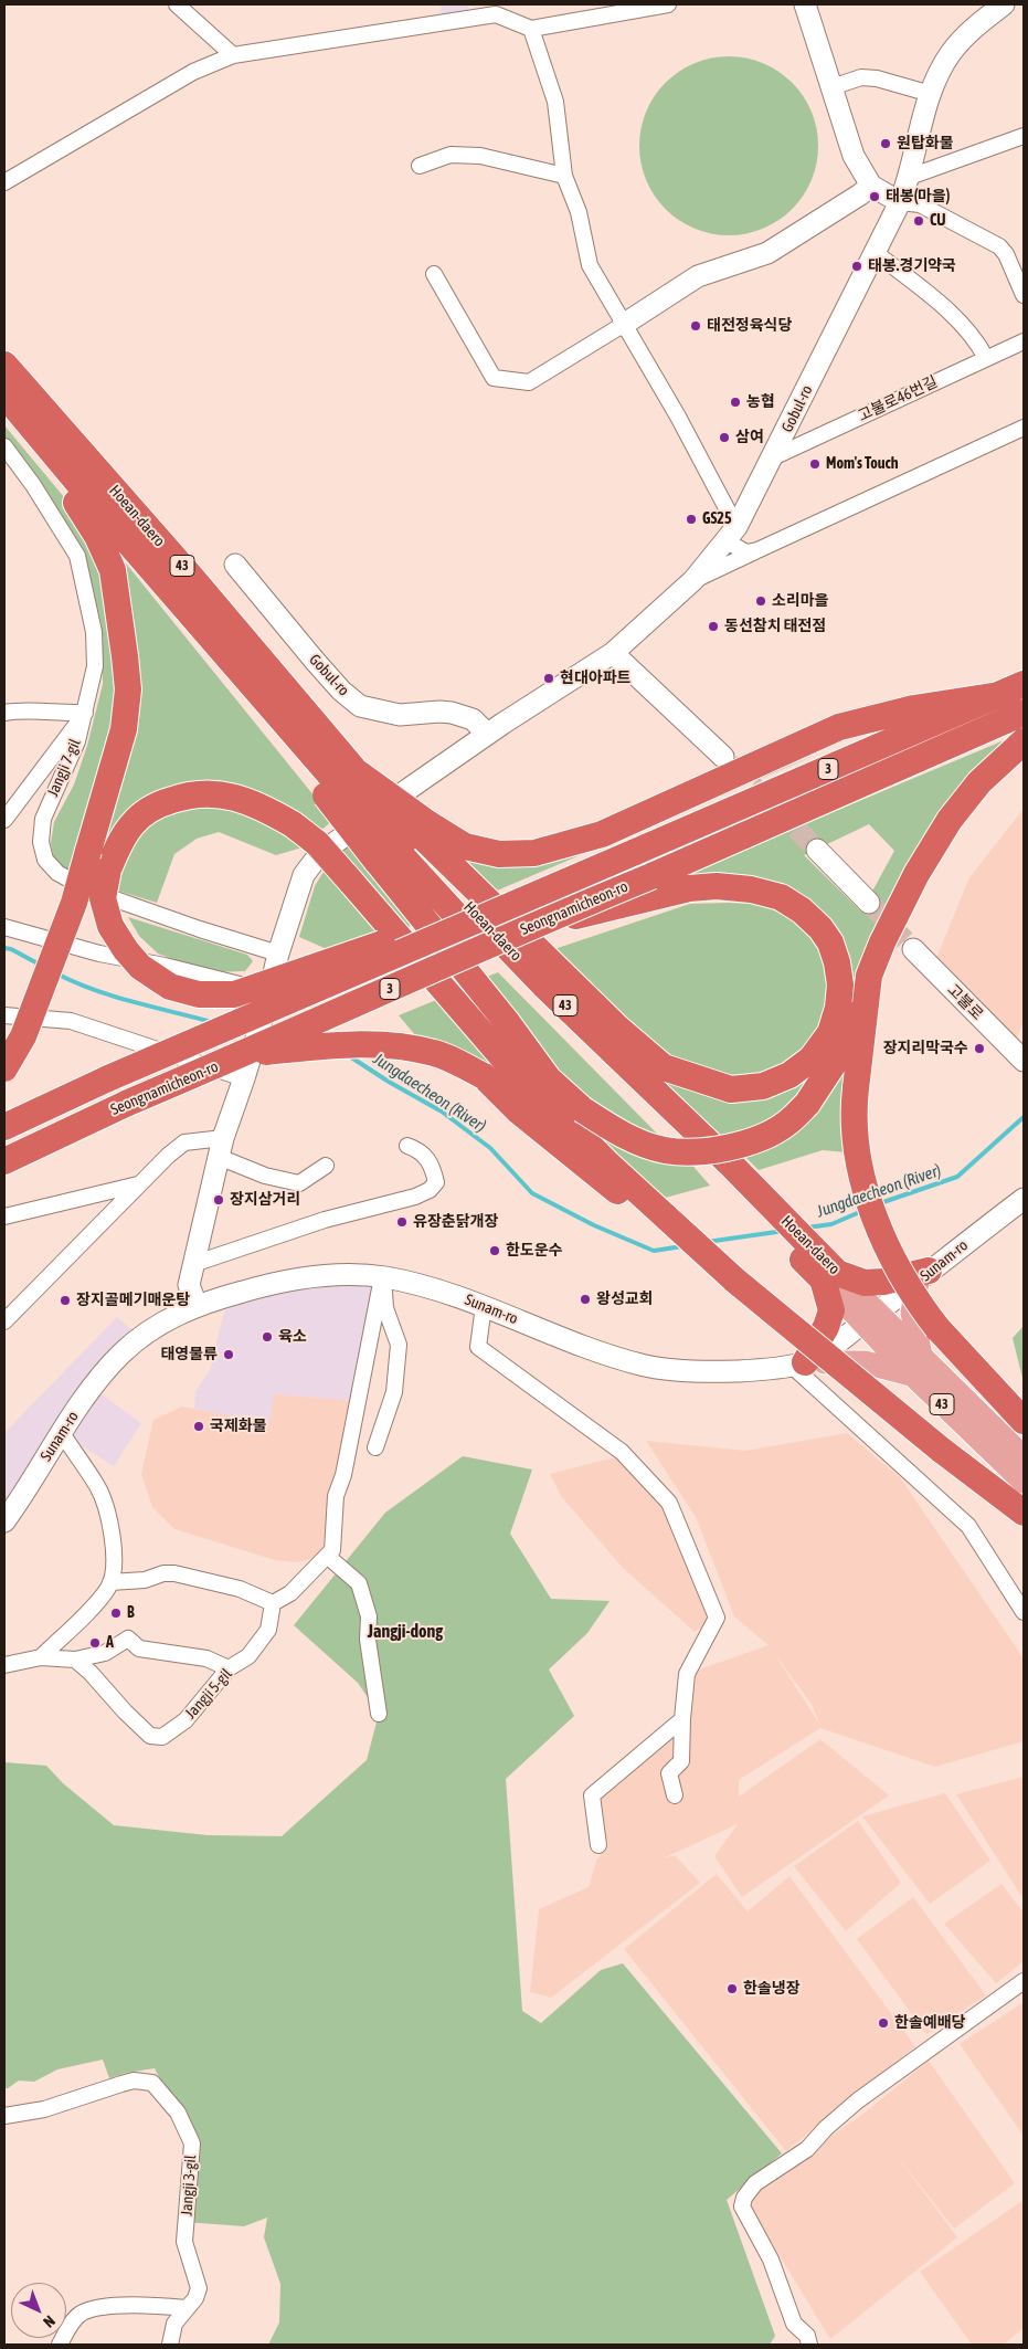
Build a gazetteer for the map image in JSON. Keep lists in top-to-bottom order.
{
  "streets": {
    "highway": [
      "Hoean-daero",
      "43",
      "3",
      "Seongnamicheon-ro"
    ],
    "street": [
      "고불로46번길",
      "Gobul-ro",
      "Jangji 7-gil",
      "고불로",
      "Sunam-ro",
      "Jangji 5-gil",
      "Jangji 3-gil"
    ]
  },
  "crossings": [
    ["고불로46번길", "Gobul-ro"],
    ["Gobul-ro", "Jangji 7-gil"],
    ["Hoean-daero", "Sunam-ro"]
  ],
  "districts": ["Jangji-dong"],
  "water": ["Jungdaecheon (River)"],
  "places": [
    "원탑화물",
    "태봉(마을)",
    "CU",
    "태봉.경기약국",
    "태전정육식당",
    "농협",
    "삼여",
    "Mom's Touch",
    "GS25",
    "소리마을",
    "동선참치 태전점",
    "현대아파트",
    "장지리막국수",
    "장지삼거리",
    "유장춘닭개장",
    "한도운수",
    "왕성교회",
    "장지골메기매운탕",
    "육소",
    "태영물류",
    "국제화물",
    "B",
    "A",
    "한솔냉장",
    "한솔예배당"
  ],
  "north": "bottom right"
}
